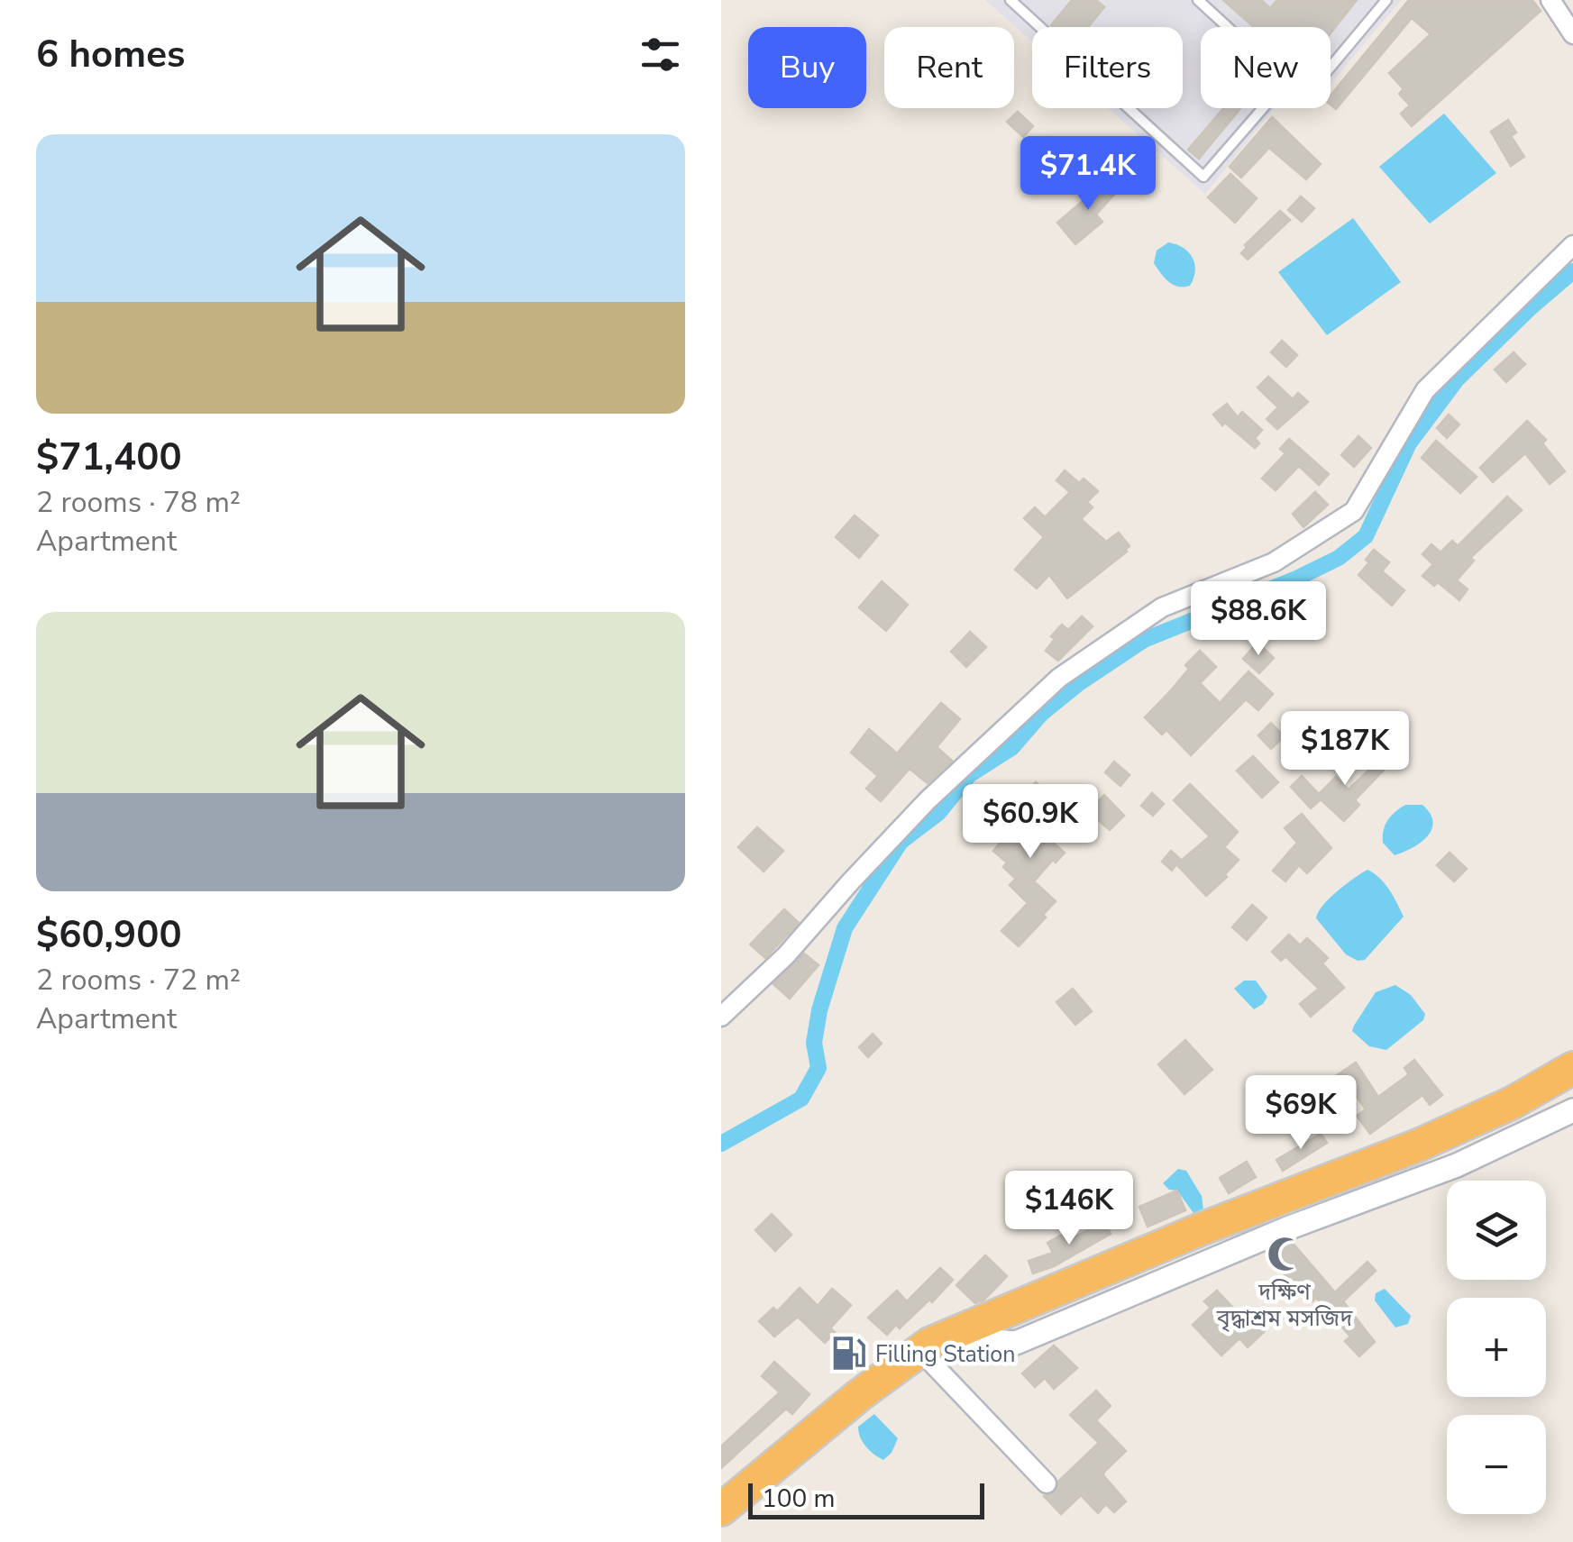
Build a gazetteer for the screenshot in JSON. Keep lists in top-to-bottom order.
{
  "places": {
    "mosque": ["দক্ষিণ বৃদ্ধাশ্রম মসজিদ"],
    "fuel station": ["Filling Station"]
  },
  "scale_bar": "100 m",
  "page": {
    "heading": "6 homes",
    "chip": [
      "Buy",
      "Rent",
      "Filters",
      "New"
    ],
    "list": [
      {
        "name": "$71,400",
        "note": "2 rooms · 78 m² · Apartment"
      },
      {
        "name": "$60,900",
        "note": "2 rooms · 72 m² · Apartment"
      }
    ],
    "price": [
      "$71.4K",
      "$88.6K",
      "$187K",
      "$60.9K",
      "$69K",
      "$146K"
    ],
    "map_buttons": ["+", "−"],
    "scale": "100 m"
  }
}
